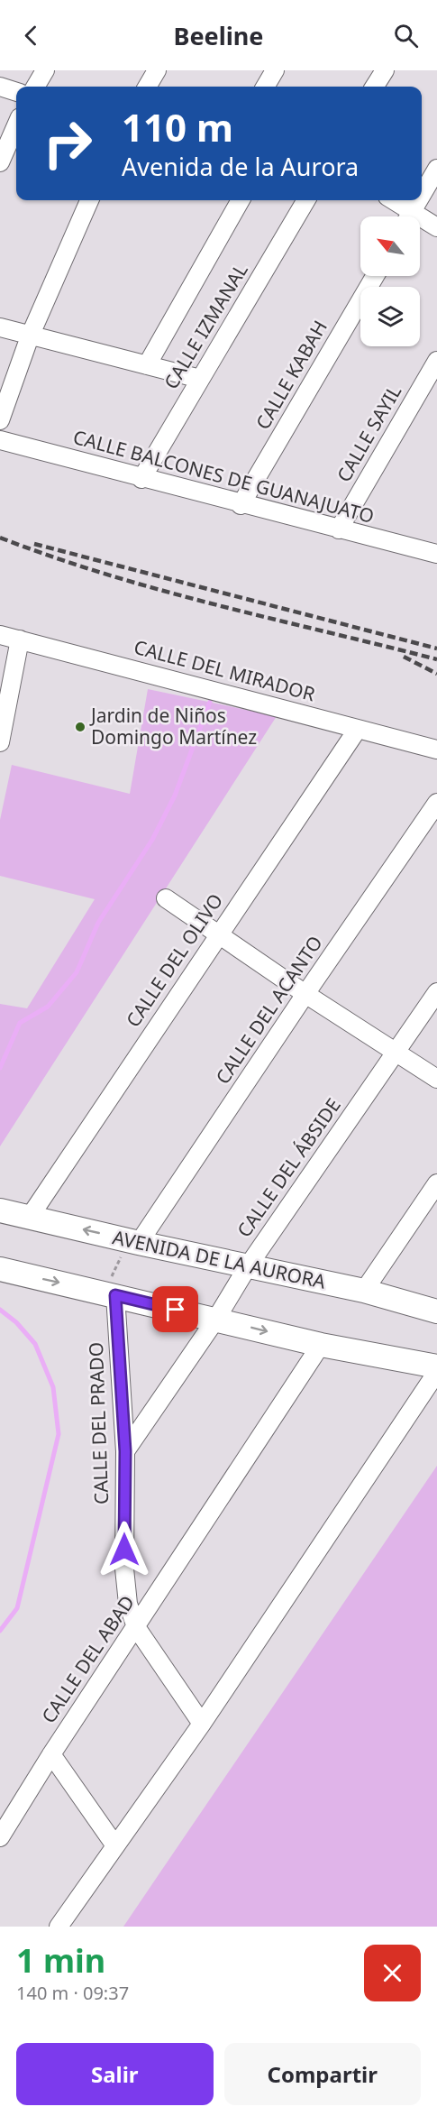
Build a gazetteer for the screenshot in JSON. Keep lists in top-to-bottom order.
{
  "streets": {
    "main road": ["AVENIDA DE LA AURORA"],
    "street": [
      "CALLE IZMANAL",
      "CALLE KABAH",
      "CALLE SAYIL",
      "CALLE BALCONES DE GUANAJUATO",
      "CALLE DEL MIRADOR",
      "CALLE DEL OLIVO",
      "CALLE DEL ACANTO",
      "CALLE DEL ÁBSIDE",
      "CALLE DEL PRADO",
      "CALLE DEL ABAD"
    ]
  },
  "crossings": [
    ["CALLE IZMANAL", "CALLE BALCONES DE GUANAJUATO"],
    ["CALLE KABAH", "CALLE BALCONES DE GUANAJUATO"],
    ["CALLE SAYIL", "CALLE BALCONES DE GUANAJUATO"],
    ["CALLE DEL MIRADOR", "CALLE DEL OLIVO"],
    ["CALLE DEL OLIVO", "AVENIDA DE LA AURORA"],
    ["CALLE DEL ACANTO", "AVENIDA DE LA AURORA"],
    ["CALLE DEL ÁBSIDE", "AVENIDA DE LA AURORA"],
    ["CALLE DEL ÁBSIDE", "CALLE DEL PRADO"],
    ["CALLE DEL PRADO", "CALLE DEL ABAD"]
  ],
  "places": ["Jardin de Niños Domingo Martínez"],
  "north": "top left",
  "page": {
    "header": "Beeline",
    "turn": ["110 m", "Avenida de la Aurora"],
    "heading": ["1 min", "140 m · 09:37"],
    "buttons": ["Salir", "Compartir"]
  }
}
